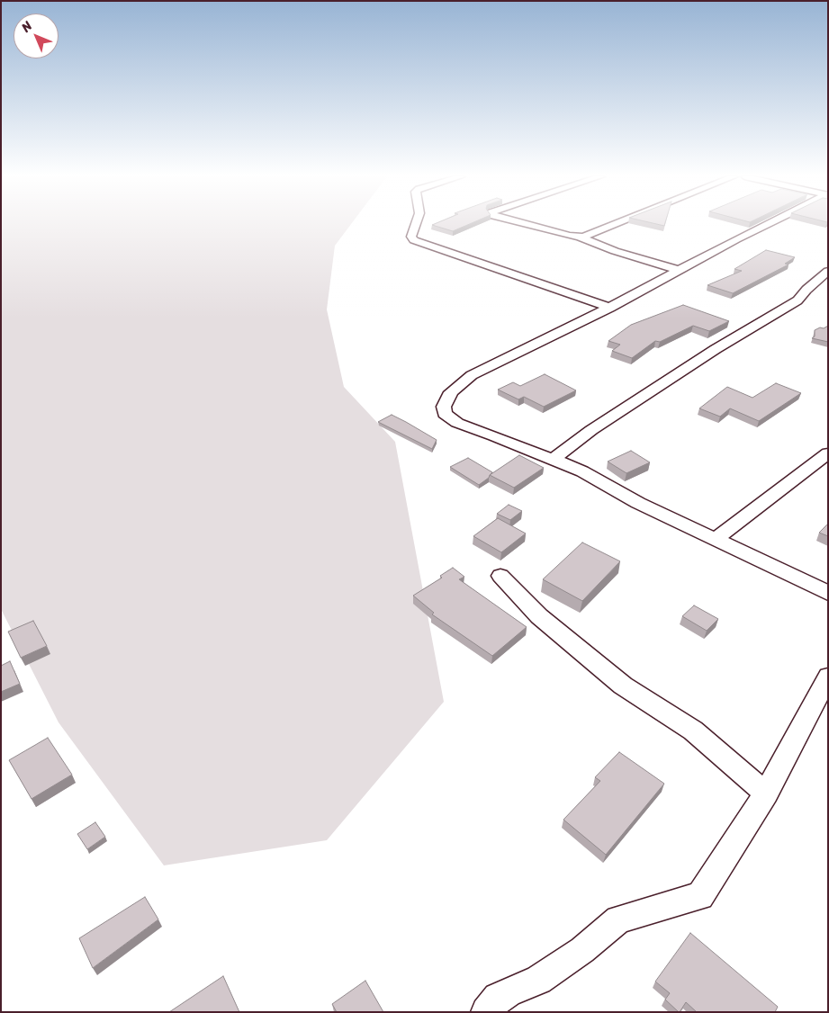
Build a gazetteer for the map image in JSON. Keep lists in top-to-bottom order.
{
  "north": "top left"
}
